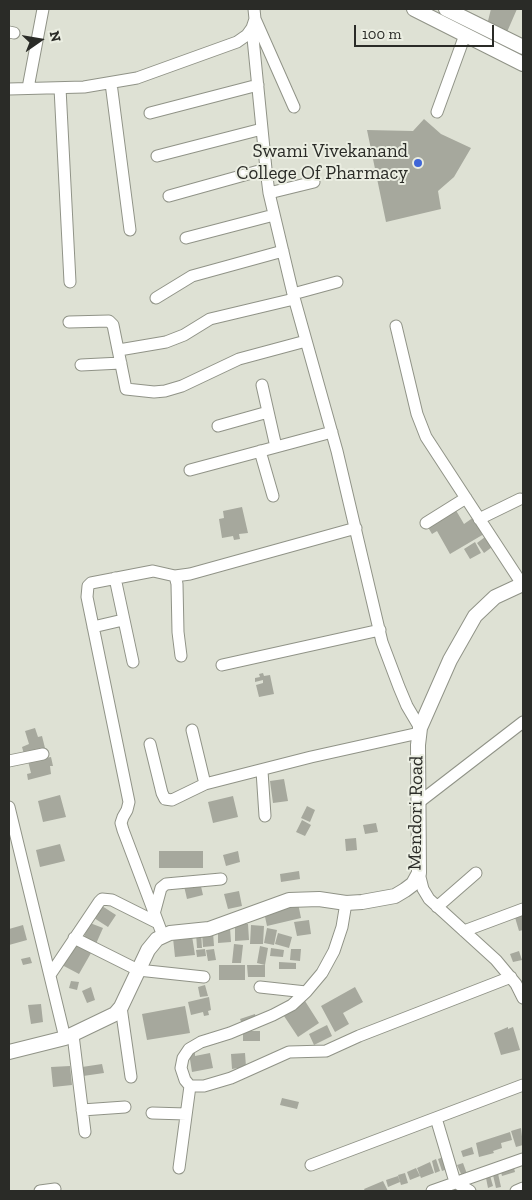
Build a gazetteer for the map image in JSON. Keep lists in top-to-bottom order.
{
  "streets": {
    "main road": ["Mendori Road"]
  },
  "places": ["Swami Vivekanand College Of Pharmacy"],
  "scale_bar": "100 m",
  "north": "right"
}
